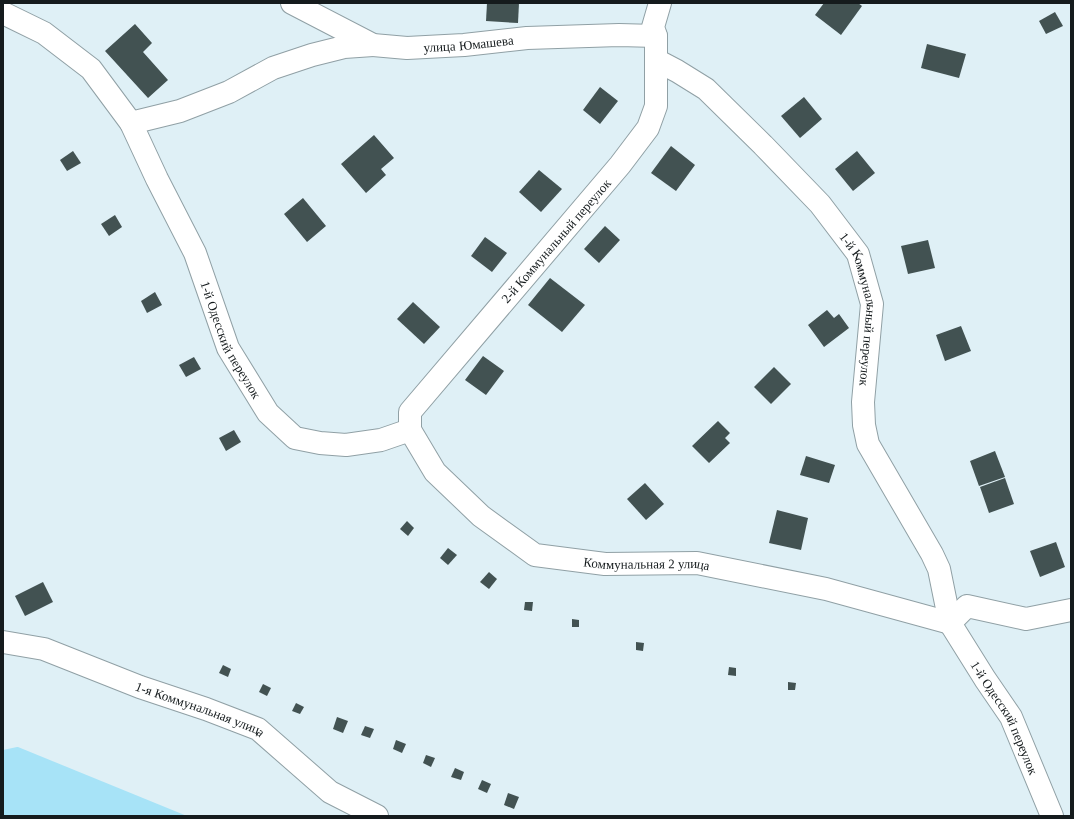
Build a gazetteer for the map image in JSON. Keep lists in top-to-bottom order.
{
  "streets": {
    "street": [
      "улица Юмашева",
      "2-й Коммунальный переулок",
      "1-й Коммунальный переулок",
      "1-й Одесский переулок",
      "Коммунальная 2 улица",
      "1-я Коммунальная улица"
    ]
  },
  "crossings": [
    ["улица Юмашева", "2-й Коммунальный переулок"],
    ["улица Юмашева", "1-й Коммунальный переулок"],
    ["2-й Коммунальный переулок", "1-й Коммунальный переулок"],
    ["2-й Коммунальный переулок", "1-й Одесский переулок"],
    ["2-й Коммунальный переулок", "Коммунальная 2 улица"],
    ["1-й Коммунальный переулок", "1-й Одесский переулок"],
    ["1-й Коммунальный переулок", "Коммунальная 2 улица"],
    ["1-й Одесский переулок", "Коммунальная 2 улица"]
  ]
}
